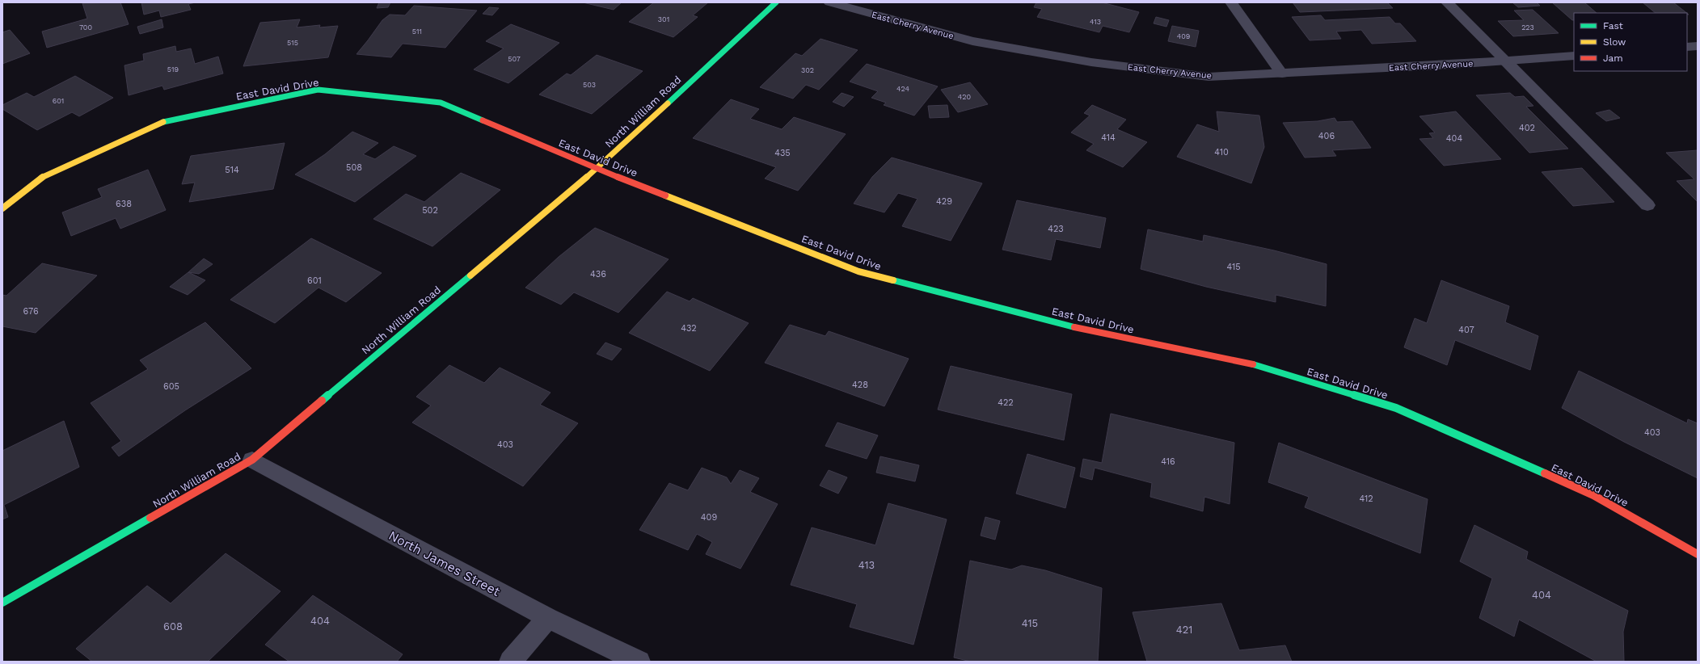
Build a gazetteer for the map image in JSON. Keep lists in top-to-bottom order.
{
  "streets": {
    "street": [
      "East Cherry Avenue",
      "East David Drive",
      "North William Road",
      "North James Street"
    ]
  },
  "crossings": [
    ["East David Drive", "North William Road"],
    ["North William Road", "North James Street"]
  ],
  "house_numbers": [
    "301",
    "413",
    "700",
    "223",
    "511",
    "409",
    "515",
    "507",
    "519",
    "302",
    "503",
    "424",
    "420",
    "601",
    "402",
    "406",
    "414",
    "404",
    "410",
    "435",
    "508",
    "514",
    "429",
    "638",
    "502",
    "423",
    "415",
    "436",
    "601",
    "676",
    "432",
    "407",
    "428",
    "605",
    "422",
    "403",
    "403",
    "416",
    "412",
    "409",
    "413",
    "404",
    "404",
    "415",
    "608",
    "421"
  ],
  "legend": ["Fast", "Slow", "Jam"]
}
